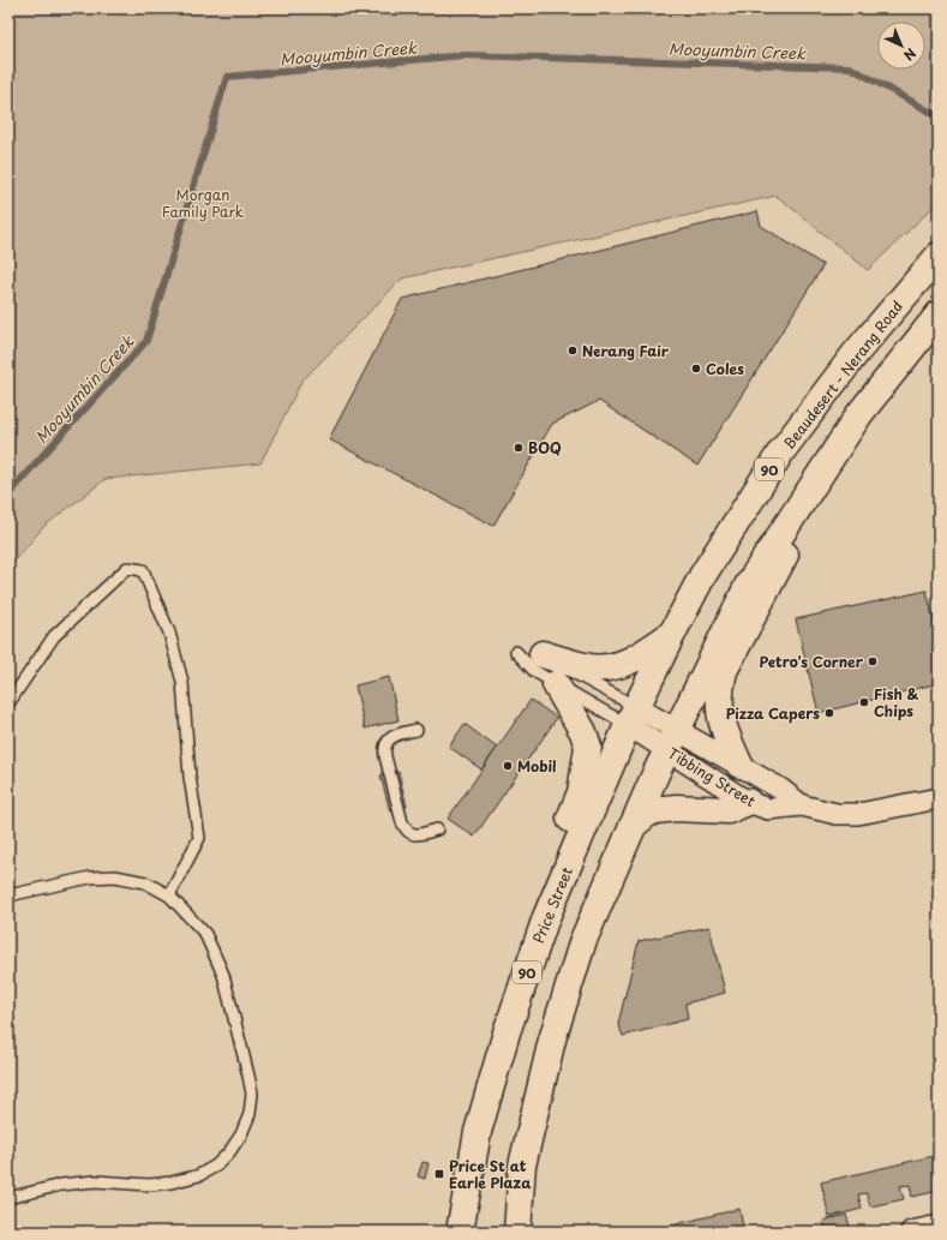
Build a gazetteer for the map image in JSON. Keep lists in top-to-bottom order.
{
  "streets": {
    "main road": ["Beaudesert - Nerang Road", "90", "Price Street"],
    "street": ["Tibbing Street"]
  },
  "crossings": [
    ["Beaudesert - Nerang Road", "Tibbing Street"],
    ["Beaudesert - Nerang Road", "Price Street"],
    ["Tibbing Street", "Price Street"]
  ],
  "water": ["Mooyumbin Creek"],
  "parks": ["Morgan Family Park"],
  "places": {
    "other": [
      "Nerang Fair",
      "Coles",
      "BOQ",
      "Petro's Corner",
      "Fish & Chips",
      "Pizza Capers",
      "Mobil"
    ],
    "transit": ["Price St at Earle Plaza"]
  },
  "north": "bottom right"
}
